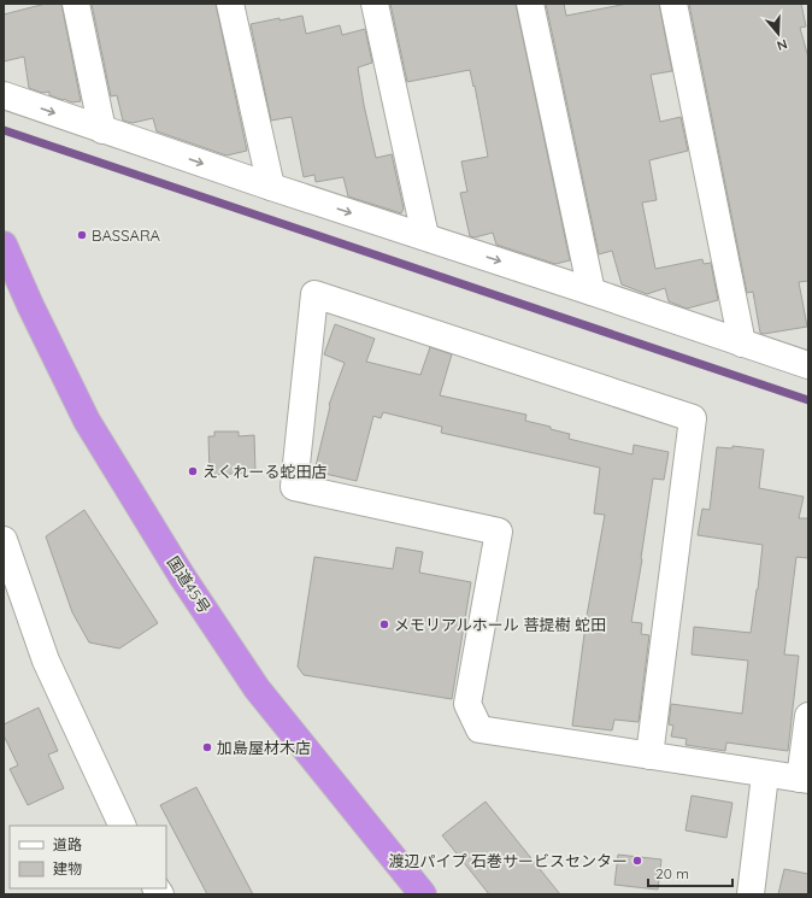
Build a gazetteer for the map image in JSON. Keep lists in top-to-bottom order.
{
  "streets": {
    "highway": ["国道45号"]
  },
  "places": [
    "BASSARA",
    "えくれーる蛇田店",
    "メモリアルホール 菩提樹 蛇田",
    "加島屋材木店",
    "渡辺パイプ 石巻サービスセンター"
  ],
  "legend": ["道路", "建物"],
  "scale_bar": "20 m",
  "north": "bottom"
}
